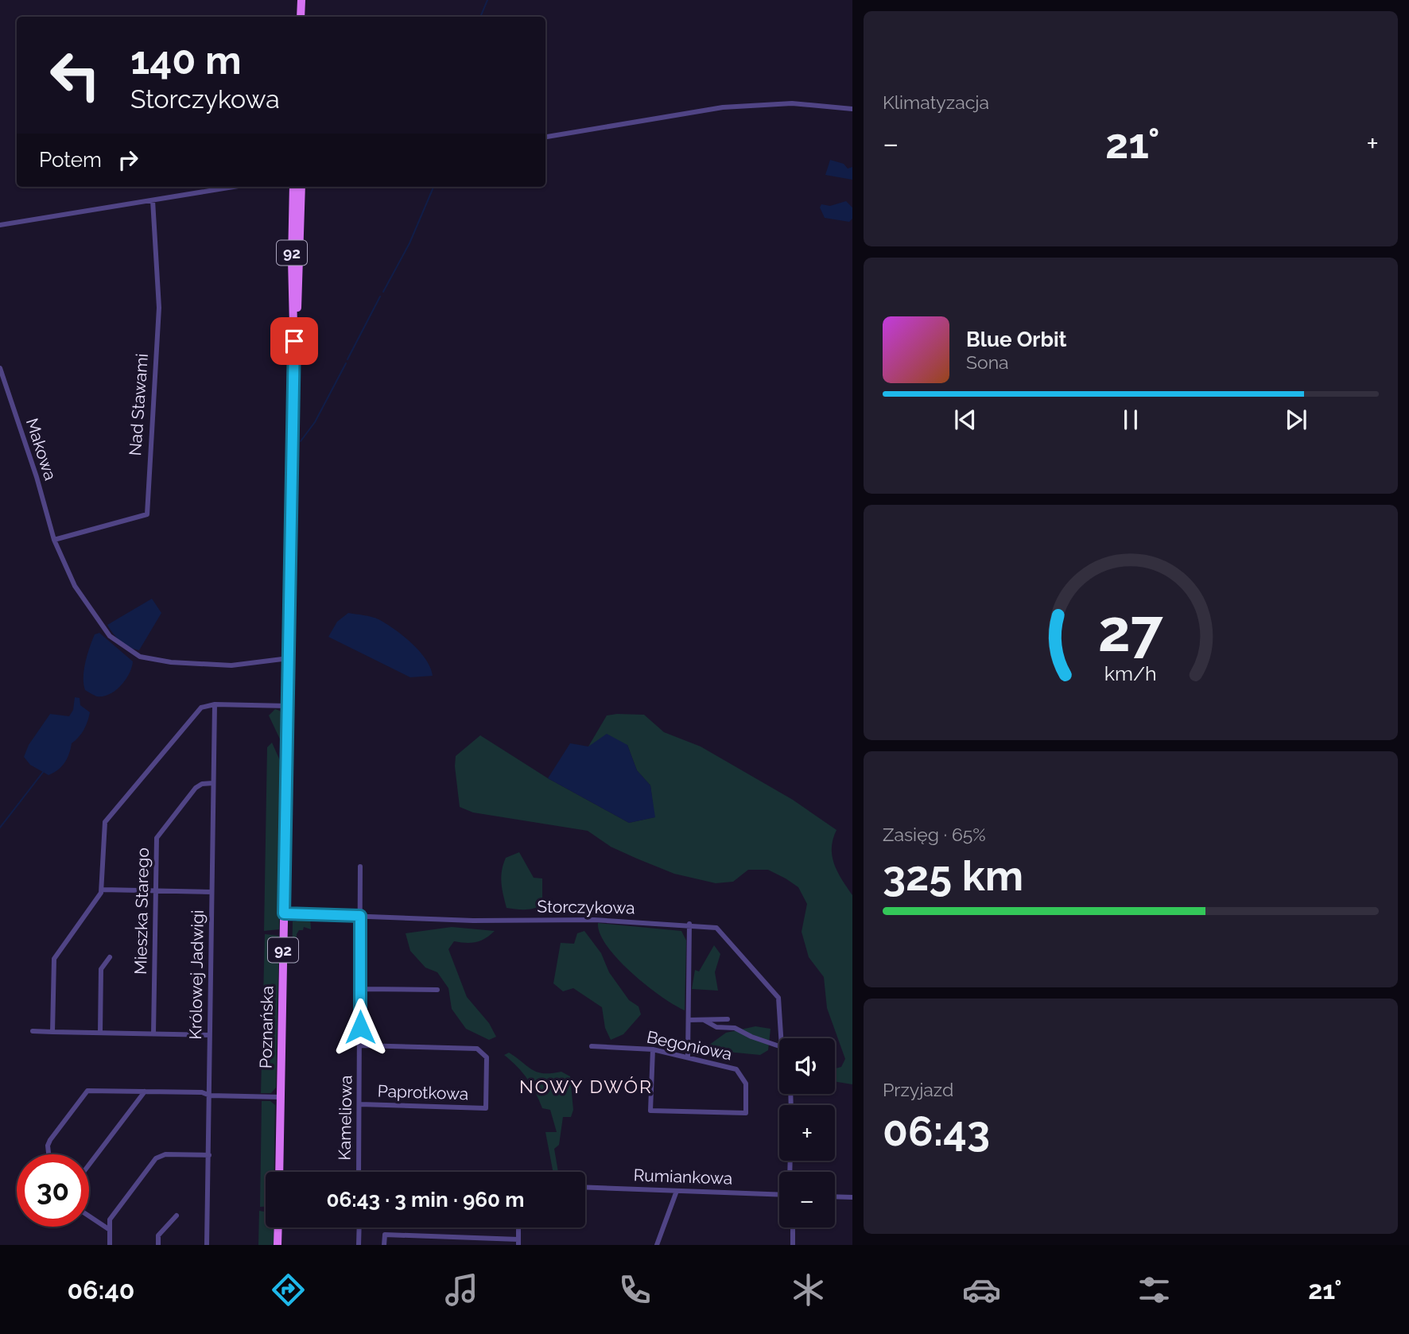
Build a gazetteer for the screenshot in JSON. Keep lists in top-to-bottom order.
{
  "streets": {
    "main road": ["92", "Poznańska"],
    "street": [
      "Nad Stawami",
      "Makowa",
      "Storczykowa",
      "Mieszka Starego",
      "Królowej Jadwigi",
      "Begoniowa",
      "Paprotkowa",
      "Kameliowa",
      "Rumiankowa"
    ]
  },
  "crossings": [
    ["92", "Makowa"],
    ["92", "Poznańska"],
    ["Nad Stawami", "Makowa"],
    ["Storczykowa", "Poznańska"],
    ["Storczykowa", "Kameliowa"],
    ["Mieszka Starego", "Królowej Jadwigi"],
    ["Paprotkowa", "Kameliowa"]
  ],
  "districts": ["NOWY DWÓR"],
  "page": {
    "tile": [
      "Klimatyzacja",
      ["Zasięg · 65%", "325 km"],
      ["Przyjazd", "06:43"]
    ],
    "turn": ["140 m", "Storczykowa"],
    "heat": ["−", "21°", "+"],
    "then": "Potem",
    "song": ["Blue Orbit", "Sona"],
    "map_buttons": ["+", "−"],
    "limit": "30",
    "trip": "06:43 · 3 min · 960 m",
    "tabs": ["06:40", "21°"],
    "gauge": ["27", "km/h"]
  }
}
